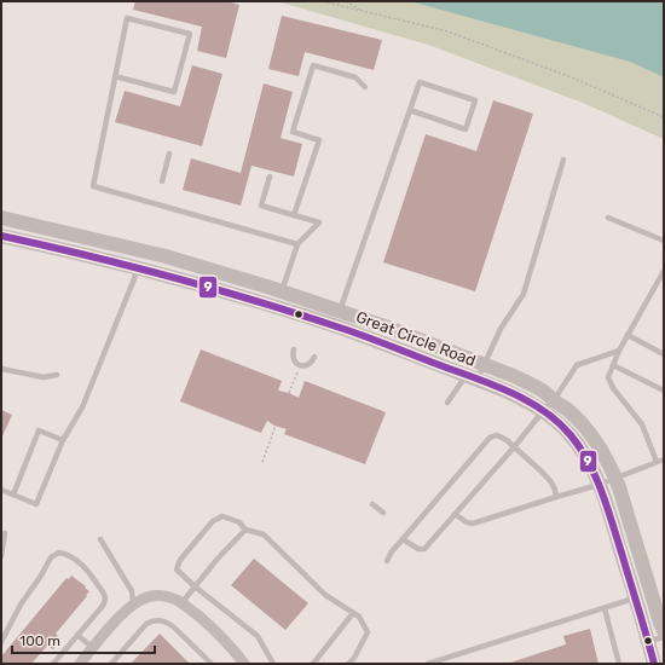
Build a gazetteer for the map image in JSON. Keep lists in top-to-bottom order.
{
  "streets": {
    "street": ["Great Circle Road"]
  },
  "lines": ["transit line 9"],
  "scale_bar": "100 m"
}
